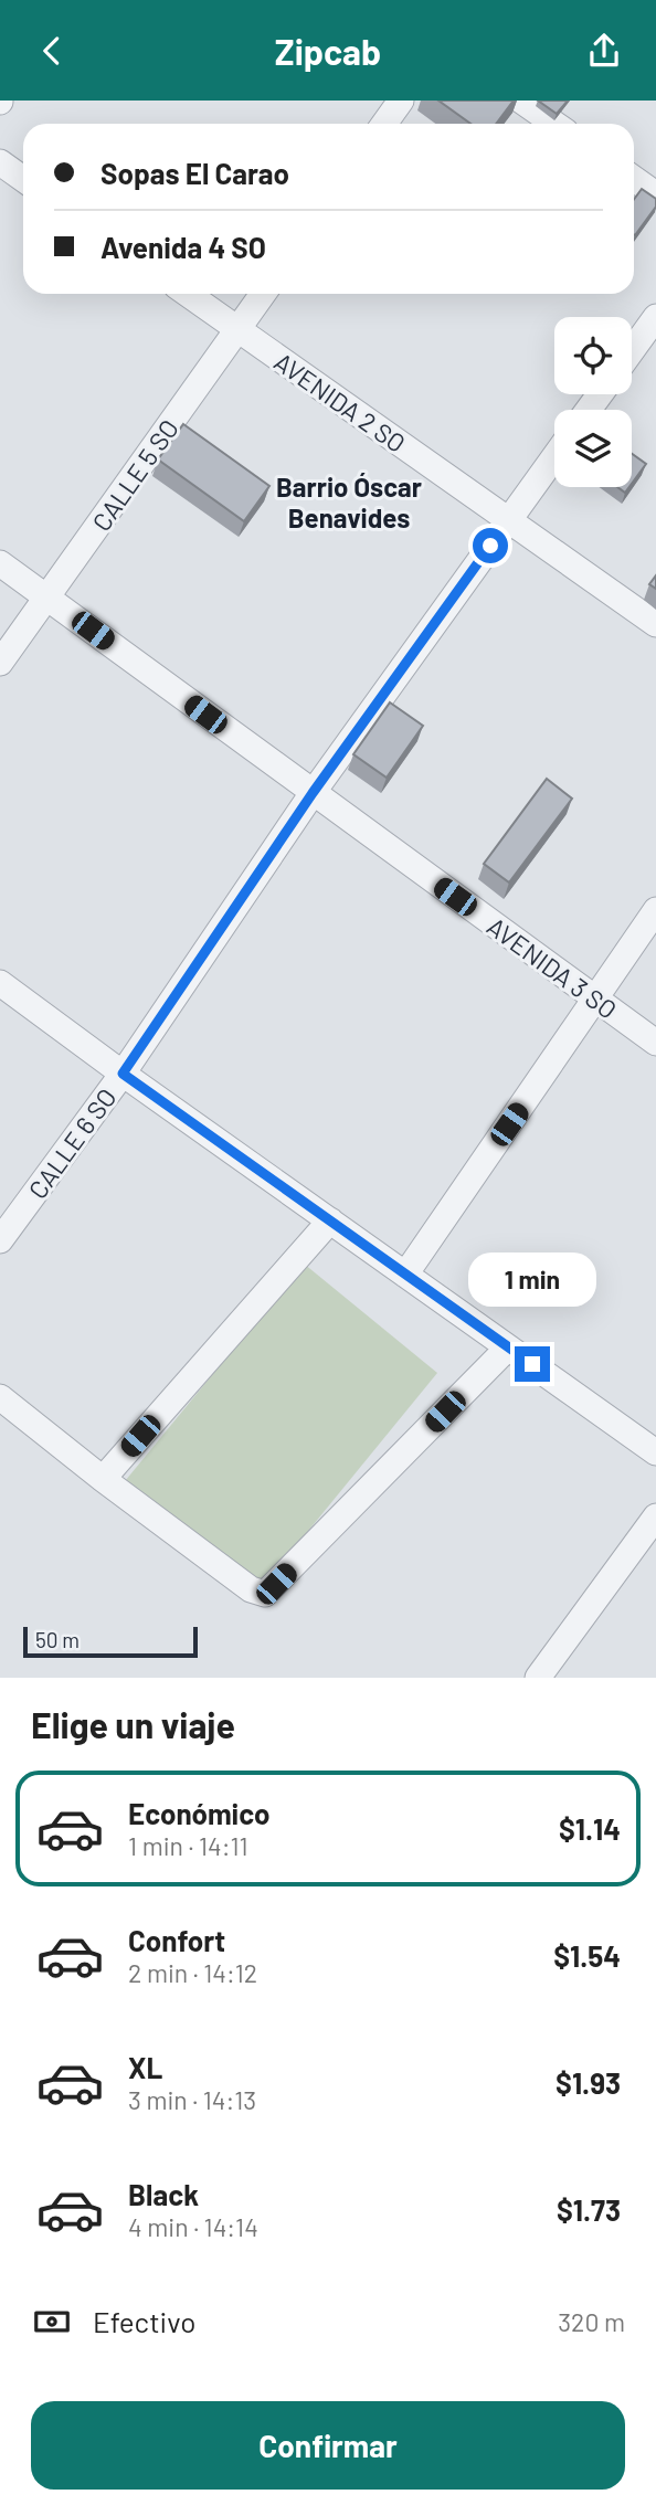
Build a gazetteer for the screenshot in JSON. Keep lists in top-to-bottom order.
{
  "streets": {
    "street": [
      "AVENIDA 2 SO",
      "CALLE 5 SO",
      "AVENIDA 3 SO",
      "CALLE 6 SO"
    ]
  },
  "crossings": [
    ["AVENIDA 2 SO", "CALLE 5 SO"],
    ["AVENIDA 2 SO", "CALLE 6 SO"],
    ["CALLE 5 SO", "AVENIDA 3 SO"],
    ["AVENIDA 3 SO", "CALLE 6 SO"]
  ],
  "districts": ["Barrio Óscar Benavides"],
  "scale_bar": "50 m",
  "page": {
    "header": "Zipcab",
    "banner": ["Sopas El Carao", "Avenida 4 SO"],
    "bubble": "1 min",
    "scale": "50 m",
    "heading": "Elige un viaje",
    "list": [
      {
        "name": "Económico",
        "note": "1 min · 14:11",
        "value": "$1.14"
      },
      {
        "name": "Confort",
        "note": "2 min · 14:12",
        "value": "$1.54"
      },
      {
        "name": "XL",
        "note": "3 min · 14:13",
        "value": "$1.93"
      },
      {
        "name": "Black",
        "note": "4 min · 14:14",
        "value": "$1.73"
      }
    ],
    "pay": ["Efectivo", "320 m"],
    "buttons": "Confirmar"
  }
}
